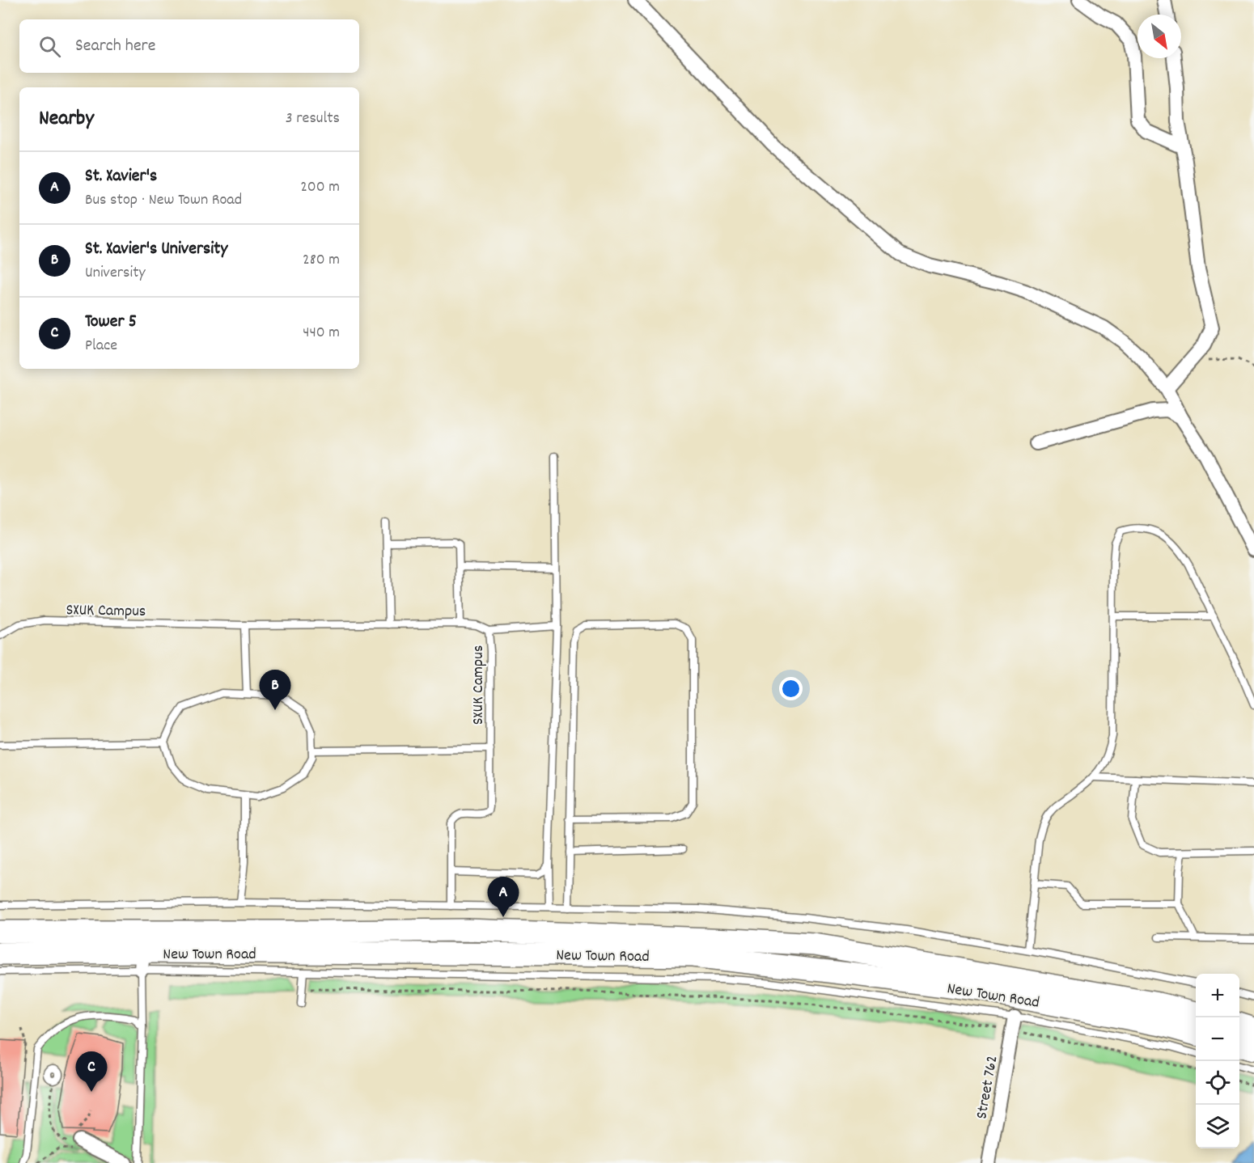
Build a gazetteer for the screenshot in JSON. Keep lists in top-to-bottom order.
{
  "streets": {
    "main road": ["New Town Road"],
    "street": ["Street 762"],
    "lane": ["SXUK Campus"]
  },
  "north": "bottom right",
  "page": {
    "search": "Search here",
    "heading": ["Nearby", "3 results"],
    "list": [
      {
        "mark": "A",
        "name": "St. Xavier's",
        "note": "Bus stop · New Town Road",
        "value": "200 m"
      },
      {
        "mark": "B",
        "name": "St. Xavier's University",
        "note": "University",
        "value": "280 m"
      },
      {
        "mark": "C",
        "name": "Tower 5",
        "note": "Place",
        "value": "440 m"
      }
    ],
    "pins": ["B", "A", "C"],
    "map_buttons": ["+", "−"]
  }
}
